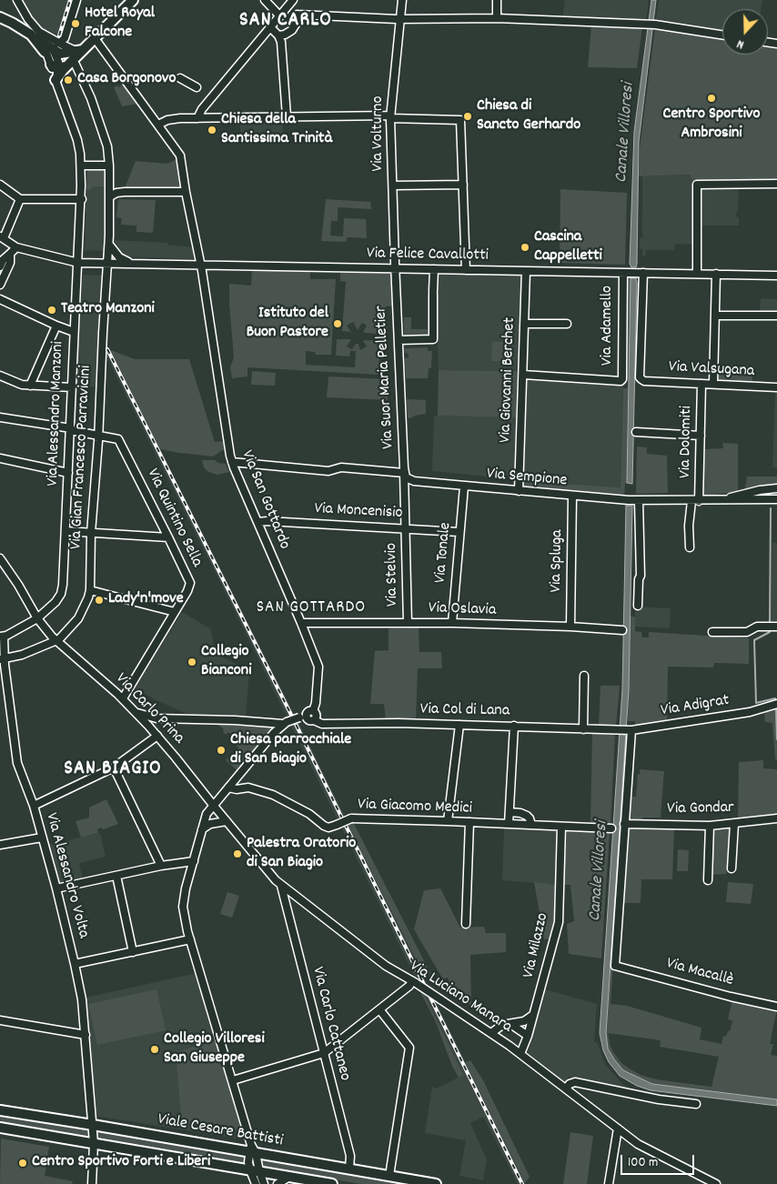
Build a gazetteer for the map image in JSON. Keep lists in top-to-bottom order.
{
  "streets": {
    "main road": ["Viale Cesare Battisti"],
    "street": [
      "Via Volturno",
      "Via Felice Cavallotti",
      "Via Adamello",
      "Via Valsugana",
      "Via Suor Maria Pelletier",
      "Via Giovanni Berchet",
      "Via Alessandro Manzoni",
      "Via Dolomiti",
      "Via Gian Francesco Parravicini",
      "Via Sempione",
      "Via San Gottardo",
      "Via Moncenisio",
      "Via Quintino Sella",
      "Via Tonale",
      "Via Spluga",
      "Via Stelvio",
      "Via Oslavia",
      "Via Adigrat",
      "Via Carlo Prina",
      "Via Col di Lana",
      "Via Giacomo Medici",
      "Via Gondar",
      "Via Alessandro Volta",
      "Via Milazzo",
      "Via Macallè",
      "Via Luciano Manara",
      "Via Carlo Cattaneo"
    ]
  },
  "crossings": [
    ["Via Volturno", "Via Felice Cavallotti"],
    ["Via Volturno", "Via Suor Maria Pelletier"],
    ["Via Felice Cavallotti", "Via Adamello"],
    ["Via Felice Cavallotti", "Via Valsugana"],
    ["Via Felice Cavallotti", "Via Suor Maria Pelletier"],
    ["Via Felice Cavallotti", "Via Giovanni Berchet"],
    ["Via Felice Cavallotti", "Via Alessandro Manzoni"],
    ["Via Felice Cavallotti", "Via Gian Francesco Parravicini"],
    ["Via Felice Cavallotti", "Via San Gottardo"],
    ["Via Adamello", "Via Giovanni Berchet"],
    ["Via Valsugana", "Via Dolomiti"],
    ["Via Suor Maria Pelletier", "Via Sempione"],
    ["Via Suor Maria Pelletier", "Via Stelvio"],
    ["Via Giovanni Berchet", "Via Sempione"],
    ["Via Alessandro Manzoni", "Via Carlo Prina"],
    ["Via Alessandro Manzoni", "Via Alessandro Volta"],
    ["Via Dolomiti", "Via Sempione"],
    ["Via Gian Francesco Parravicini", "Via Quintino Sella"],
    ["Via Gian Francesco Parravicini", "Via Carlo Prina"],
    ["Via Sempione", "Via Tonale"],
    ["Via Sempione", "Via Spluga"],
    ["Via Sempione", "Via Stelvio"],
    ["Via San Gottardo", "Via Moncenisio"],
    ["Via San Gottardo", "Via Oslavia"],
    ["Via San Gottardo", "Via Col di Lana"],
    ["Via Moncenisio", "Via Tonale"],
    ["Via Moncenisio", "Via Stelvio"],
    ["Via Quintino Sella", "Via Carlo Prina"],
    ["Via Tonale", "Via Oslavia"],
    ["Via Spluga", "Via Oslavia"],
    ["Via Stelvio", "Via Oslavia"],
    ["Via Adigrat", "Via Col di Lana"],
    ["Via Carlo Prina", "Via Luciano Manara"],
    ["Via Giacomo Medici", "Via Milazzo"],
    ["Via Gondar", "Via Macallè"],
    ["Via Alessandro Volta", "Viale Cesare Battisti"],
    ["Via Milazzo", "Via Luciano Manara"],
    ["Via Luciano Manara", "Via Carlo Cattaneo"],
    ["Via Carlo Cattaneo", "Viale Cesare Battisti"]
  ],
  "districts": ["SAN CARLO", "SAN GOTTARDO", "SAN BIAGIO"],
  "water": ["Canale Villoresi"],
  "places": [
    "Hotel Royal Falcone",
    "Casa Borgonovo",
    "Centro Sportivo Ambrosini",
    "Chiesa di Sancto Gerhardo",
    "Chiesa della Santissima Trinità",
    "Cascina Cappelletti",
    "Teatro Manzoni",
    "Istituto del Buon Pastore",
    "Lady'n'move",
    "Collegio Bianconi",
    "Chiesa parrocchiale di San Biagio",
    "Palestra Oratorio di San Biagio",
    "Collegio Villoresi San Giuseppe",
    "Centro Sportivo Forti e Liberi"
  ],
  "scale_bar": "100 m",
  "north": "bottom"
}
